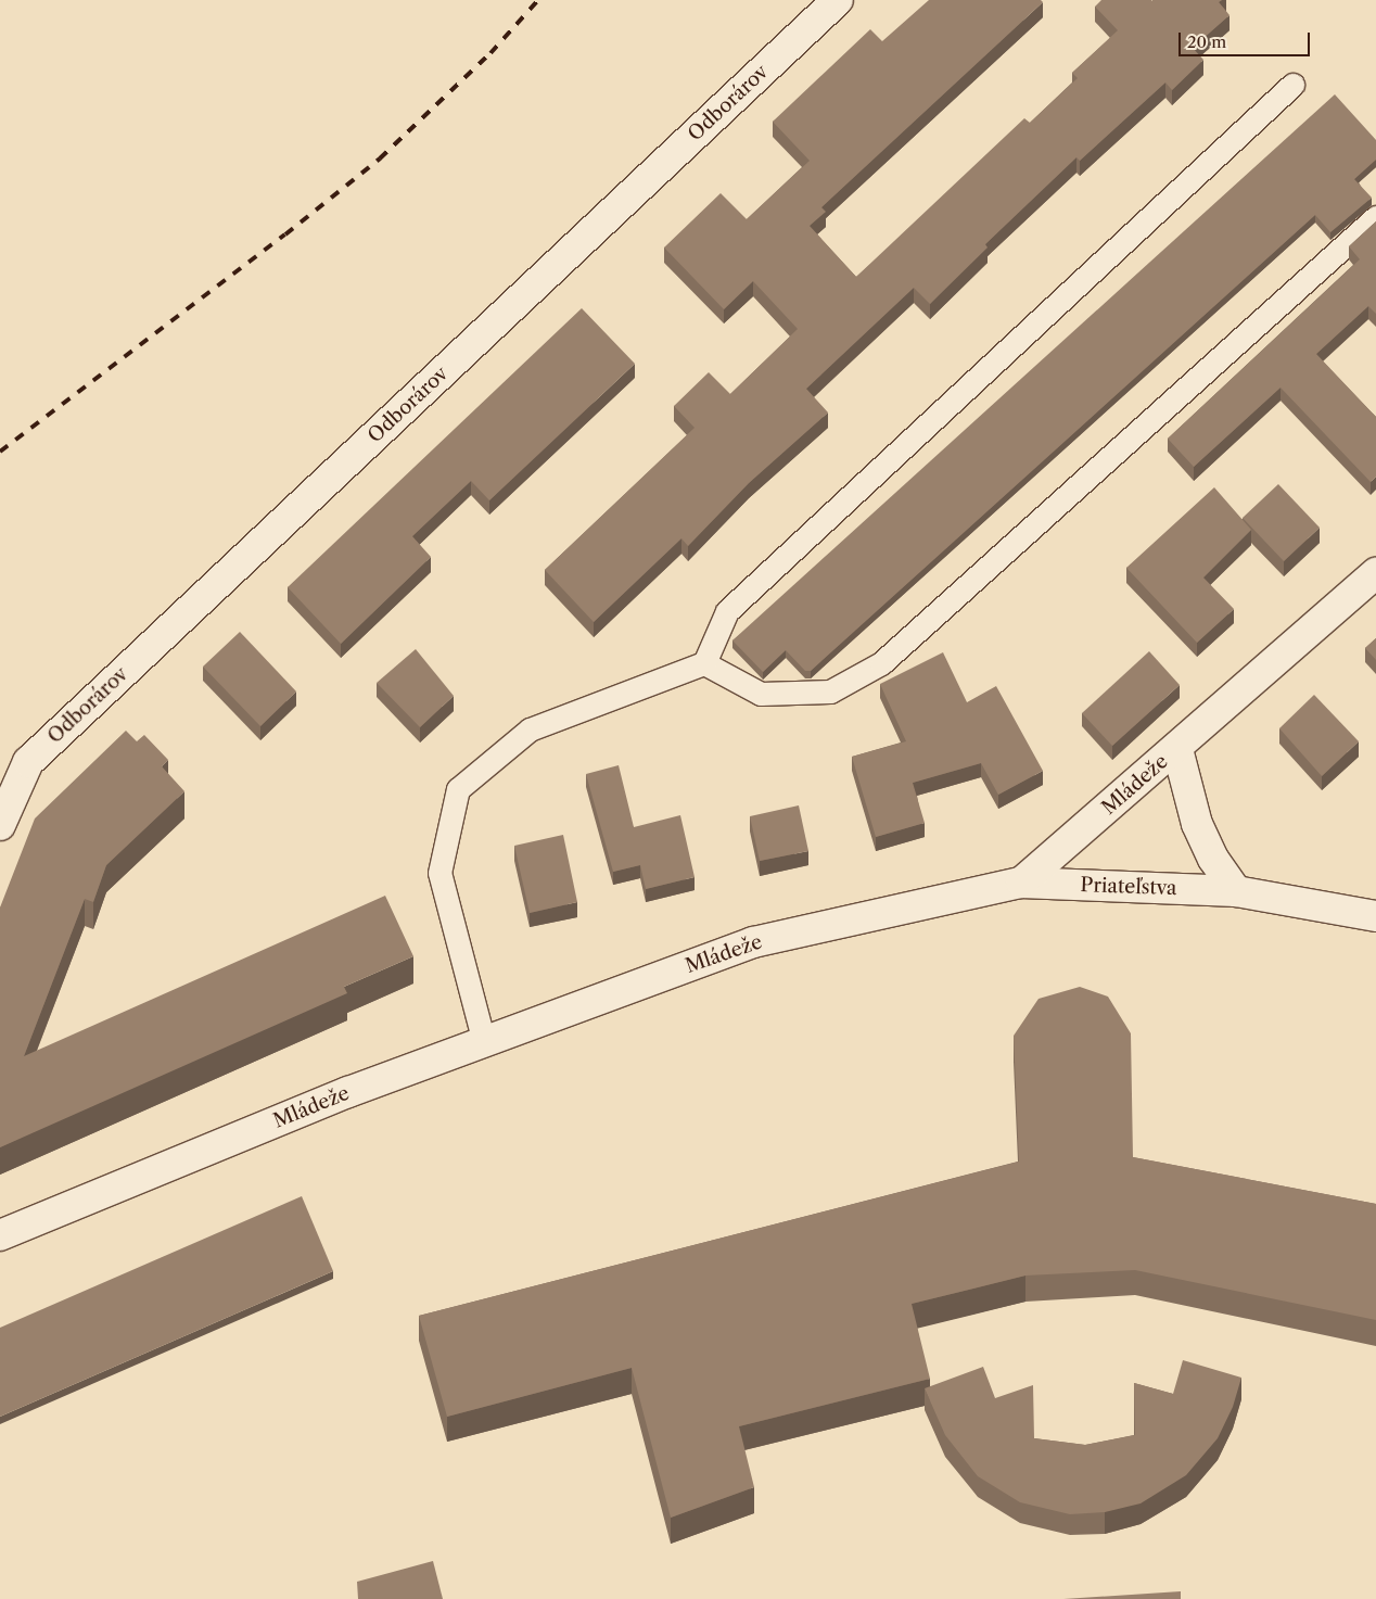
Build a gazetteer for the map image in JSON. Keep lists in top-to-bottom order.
{
  "streets": {
    "street": ["Odborárov", "Mládeže", "Priateľstva"]
  },
  "crossings": [
    ["Mládeže", "Priateľstva"]
  ],
  "scale_bar": "20 m"
}
